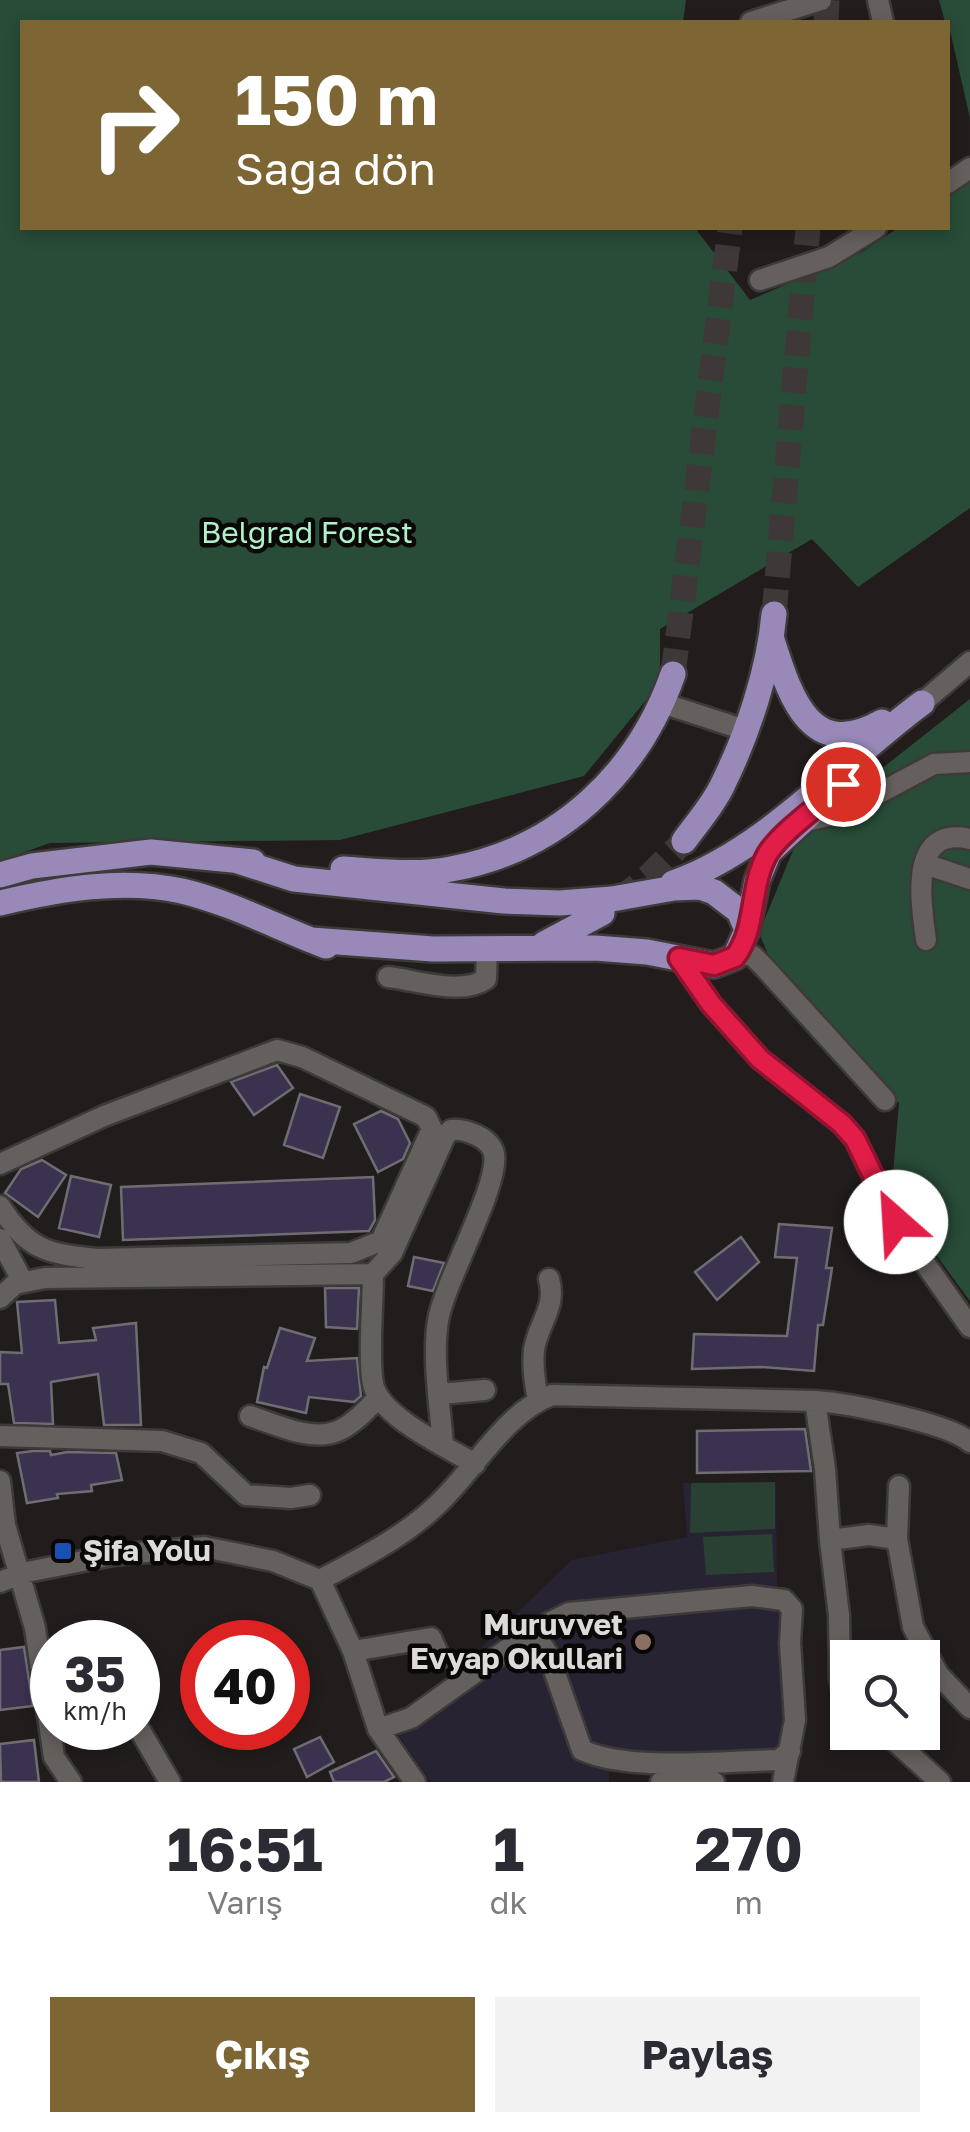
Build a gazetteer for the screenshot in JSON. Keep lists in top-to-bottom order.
{
  "parks": ["Belgrad Forest"],
  "places": {
    "transit": ["Şifa Yolu"],
    "other": ["Muruvvet Evyap Okullari"]
  },
  "page": {
    "turn": ["150 m", "Sağa dön"],
    "speed": "35 km/h",
    "limit": "40",
    "eta": [
      "16:51",
      "Varış",
      "1",
      "dk",
      "270",
      "m"
    ],
    "buttons": ["Çıkış", "Paylaş"]
  }
}
